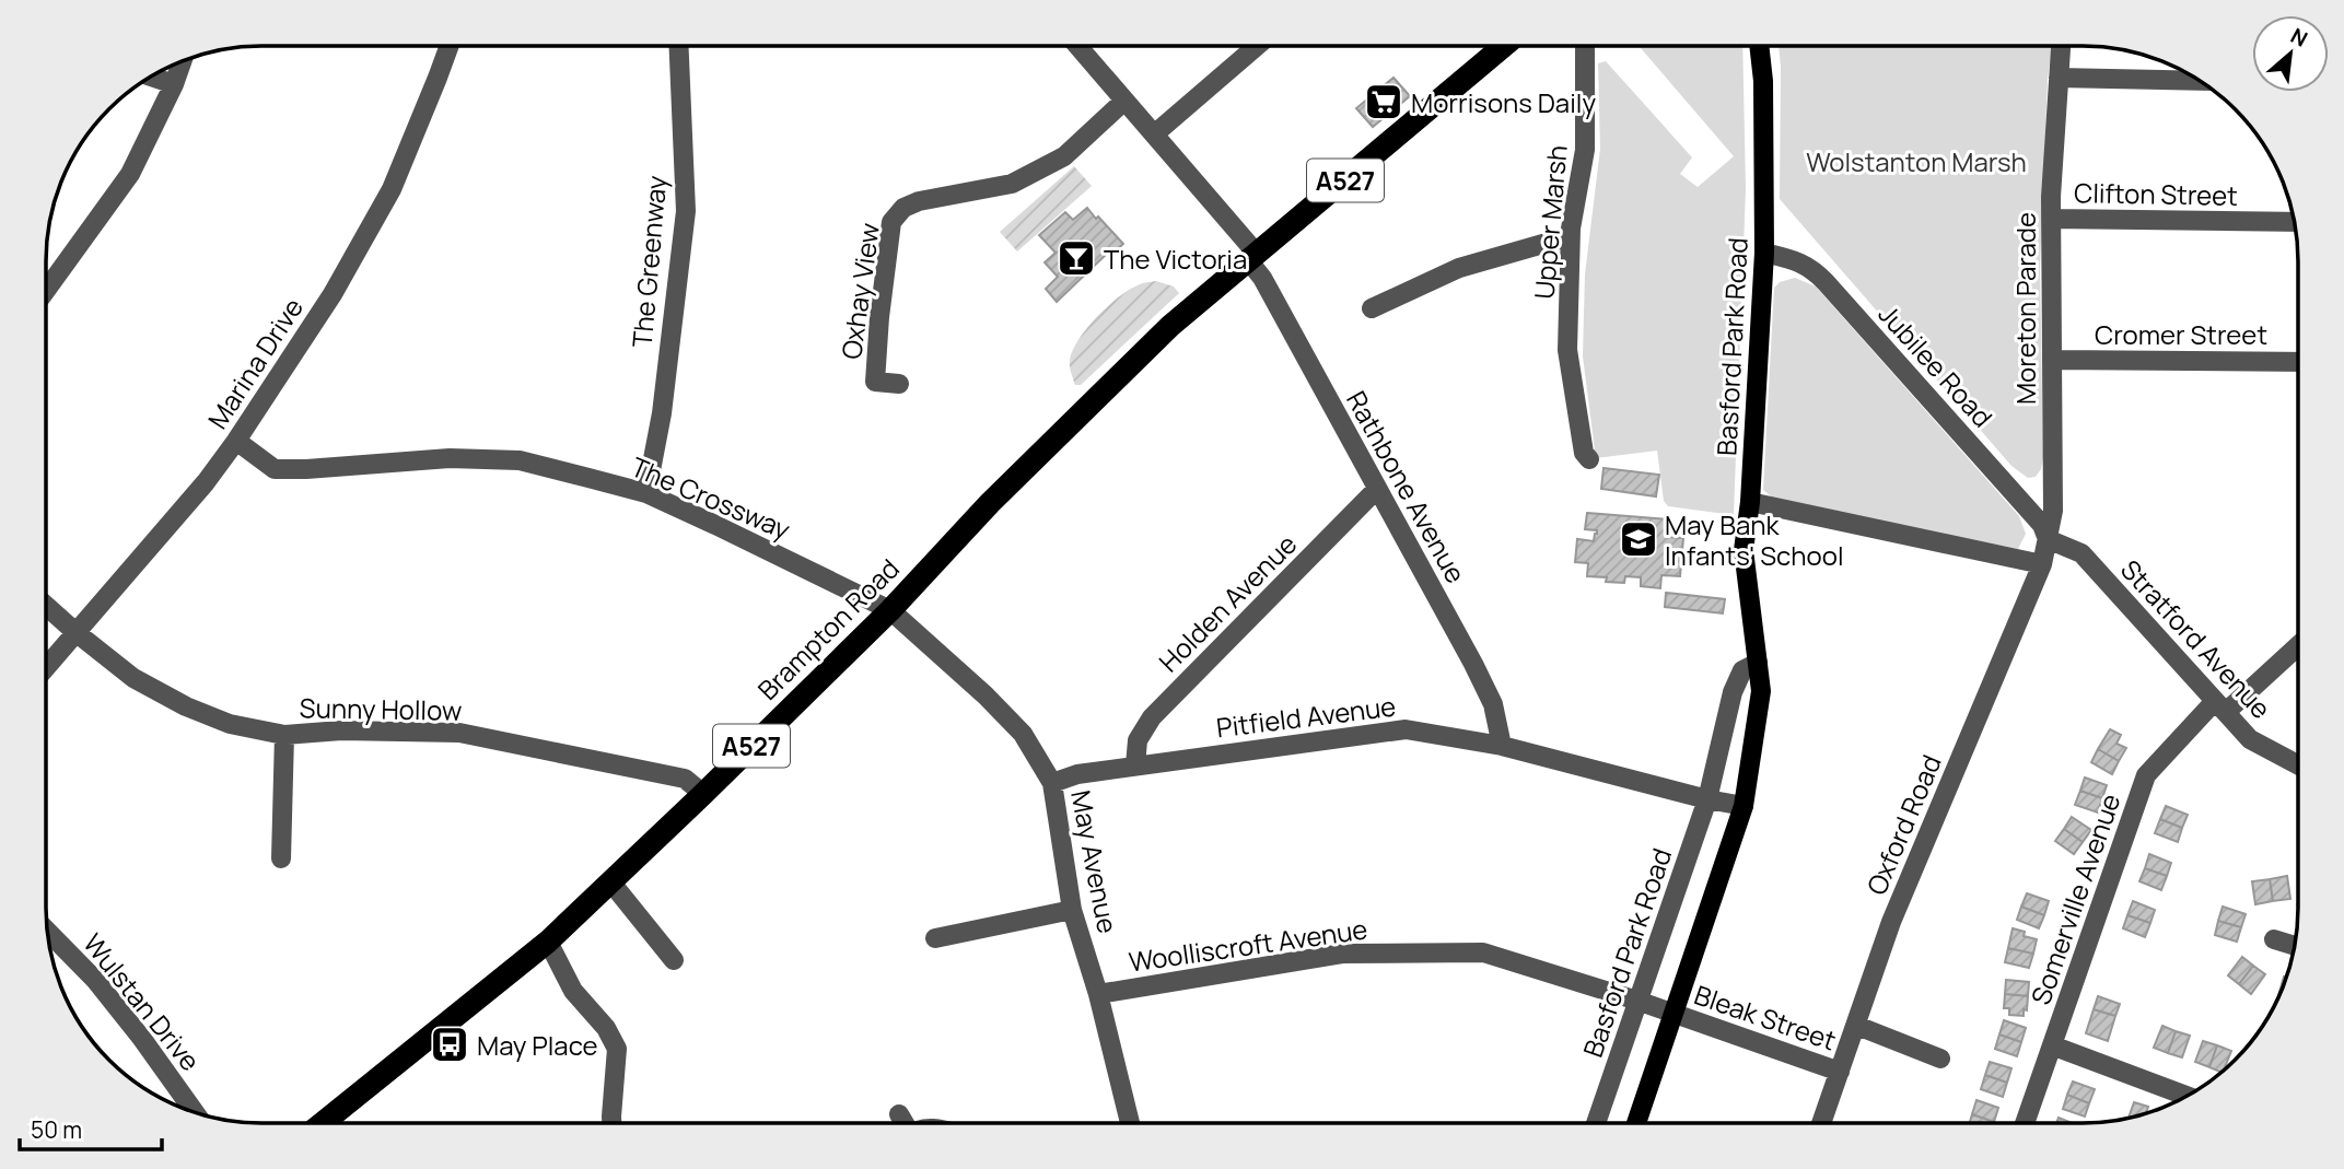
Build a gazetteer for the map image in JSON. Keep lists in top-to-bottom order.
{
  "streets": {
    "highway": ["A527", "Brampton Road"],
    "main road": ["Basford Park Road"],
    "street": [
      "Clifton Street",
      "Upper Marsh",
      "The Greenway",
      "Oxhay View",
      "Moreton Parade",
      "Cromer Street",
      "Marina Drive",
      "Jubilee Road",
      "Rathbone Avenue",
      "The Crossway",
      "Holden Avenue",
      "Stratford Avenue",
      "Sunny Hollow",
      "Pitfield Avenue",
      "Oxford Road",
      "May Avenue",
      "Somerville Avenue",
      "Woolliscroft Avenue",
      "Wulstan Drive",
      "Bleak Street"
    ]
  },
  "crossings": [
    ["A527", "Rathbone Avenue"],
    ["A527", "Brampton Road"],
    ["Clifton Street", "Moreton Parade"],
    ["The Greenway", "The Crossway"],
    ["Oxhay View", "Rathbone Avenue"],
    ["Moreton Parade", "Cromer Street"],
    ["Moreton Parade", "Jubilee Road"],
    ["Moreton Parade", "Stratford Avenue"],
    ["Moreton Parade", "Oxford Road"],
    ["Basford Park Road", "Jubilee Road"],
    ["Basford Park Road", "Pitfield Avenue"],
    ["Basford Park Road", "Woolliscroft Avenue"],
    ["Basford Park Road", "Bleak Street"],
    ["Marina Drive", "The Crossway"],
    ["Marina Drive", "Sunny Hollow"],
    ["Jubilee Road", "Stratford Avenue"],
    ["Jubilee Road", "Oxford Road"],
    ["Rathbone Avenue", "Holden Avenue"],
    ["Rathbone Avenue", "Brampton Road"],
    ["Rathbone Avenue", "Pitfield Avenue"],
    ["The Crossway", "Brampton Road"],
    ["The Crossway", "May Avenue"],
    ["Holden Avenue", "Pitfield Avenue"],
    ["Brampton Road", "Sunny Hollow"],
    ["Brampton Road", "May Avenue"],
    ["Stratford Avenue", "Oxford Road"],
    ["Stratford Avenue", "Somerville Avenue"],
    ["Pitfield Avenue", "May Avenue"],
    ["Oxford Road", "Bleak Street"],
    ["May Avenue", "Woolliscroft Avenue"],
    ["Woolliscroft Avenue", "Bleak Street"]
  ],
  "parks": ["Wolstanton Marsh"],
  "places": {
    "supermarket": ["Morrisons Daily"],
    "bar": ["The Victoria"],
    "school or university": ["May Bank Infants' School"],
    "bus stop": ["May Place"]
  },
  "scale_bar": "50 m",
  "north": "top right"
}
